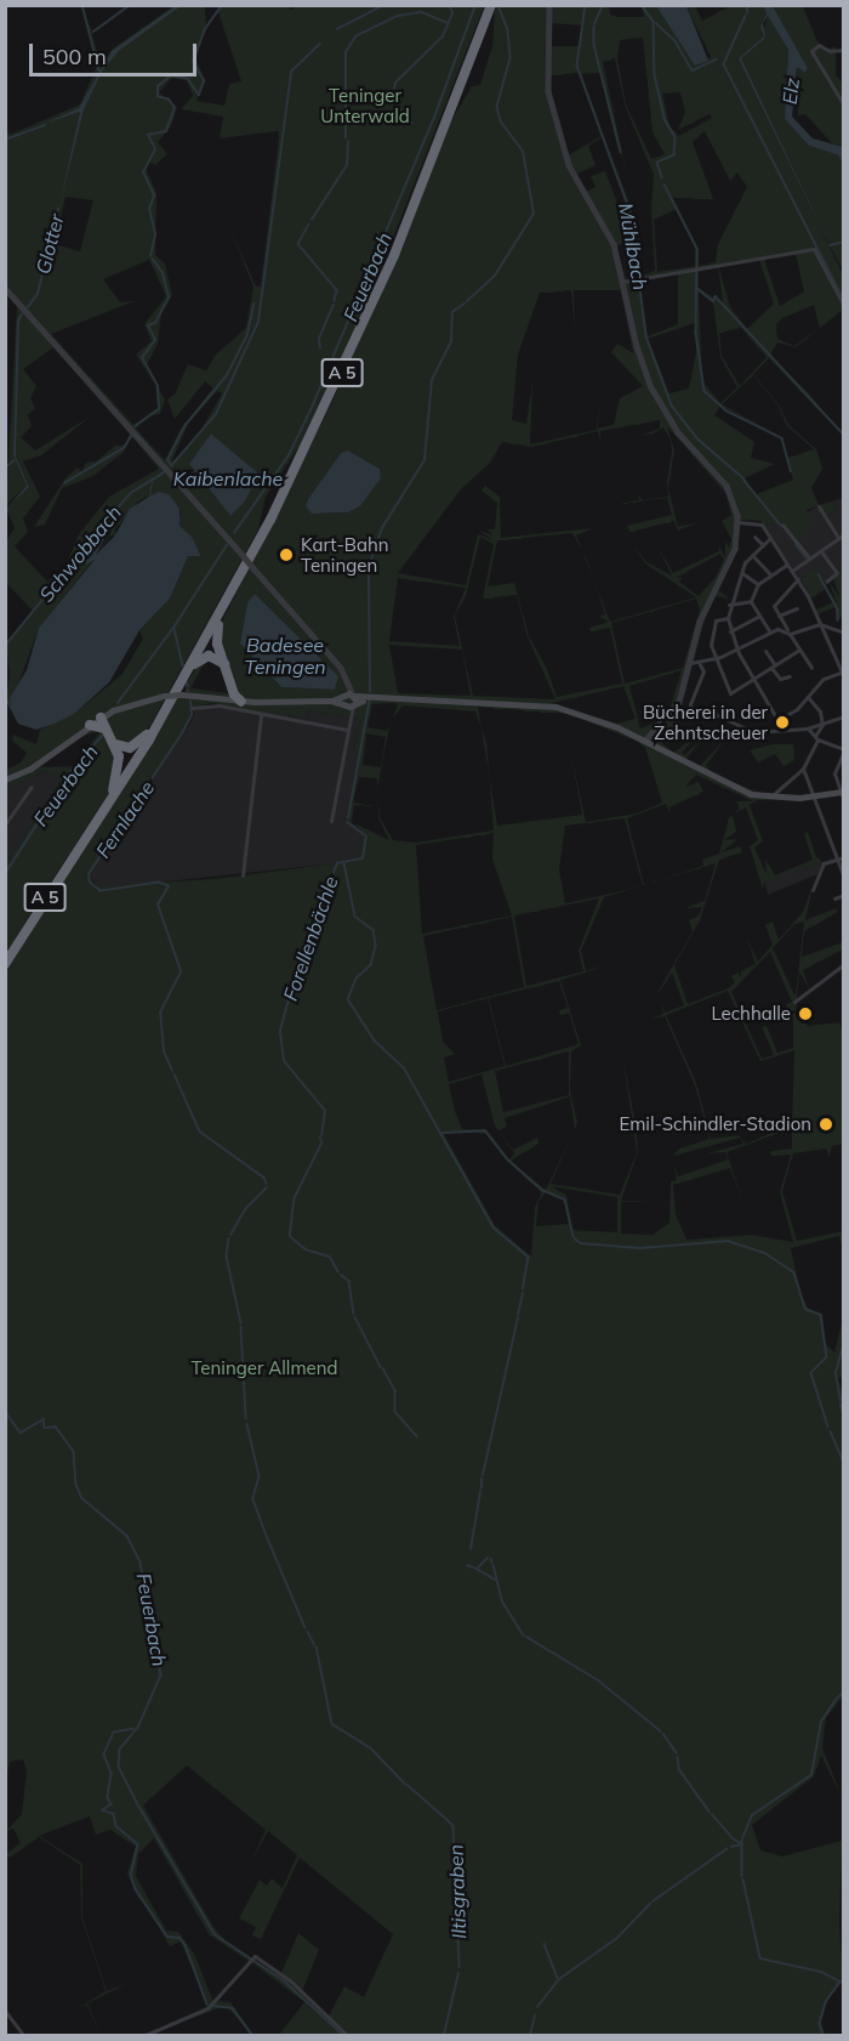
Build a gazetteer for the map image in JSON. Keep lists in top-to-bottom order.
{
  "streets": {
    "highway": ["A 5"]
  },
  "water": [
    "Elz",
    "Glotter",
    "Mühlbach",
    "Feuerbach",
    "Kaibenlache",
    "Schwobbach",
    "Badesee Teningen",
    "Fernlache",
    "Forellenbächle",
    "Iltisgraben"
  ],
  "parks": ["Teninger Unterwald", "Teninger Allmend"],
  "places": [
    "Kart-Bahn Teningen",
    "Bücherei in der Zehntscheuer",
    "Lechhalle",
    "Emil-Schindler-Stadion"
  ],
  "scale_bar": "500 m"
}
